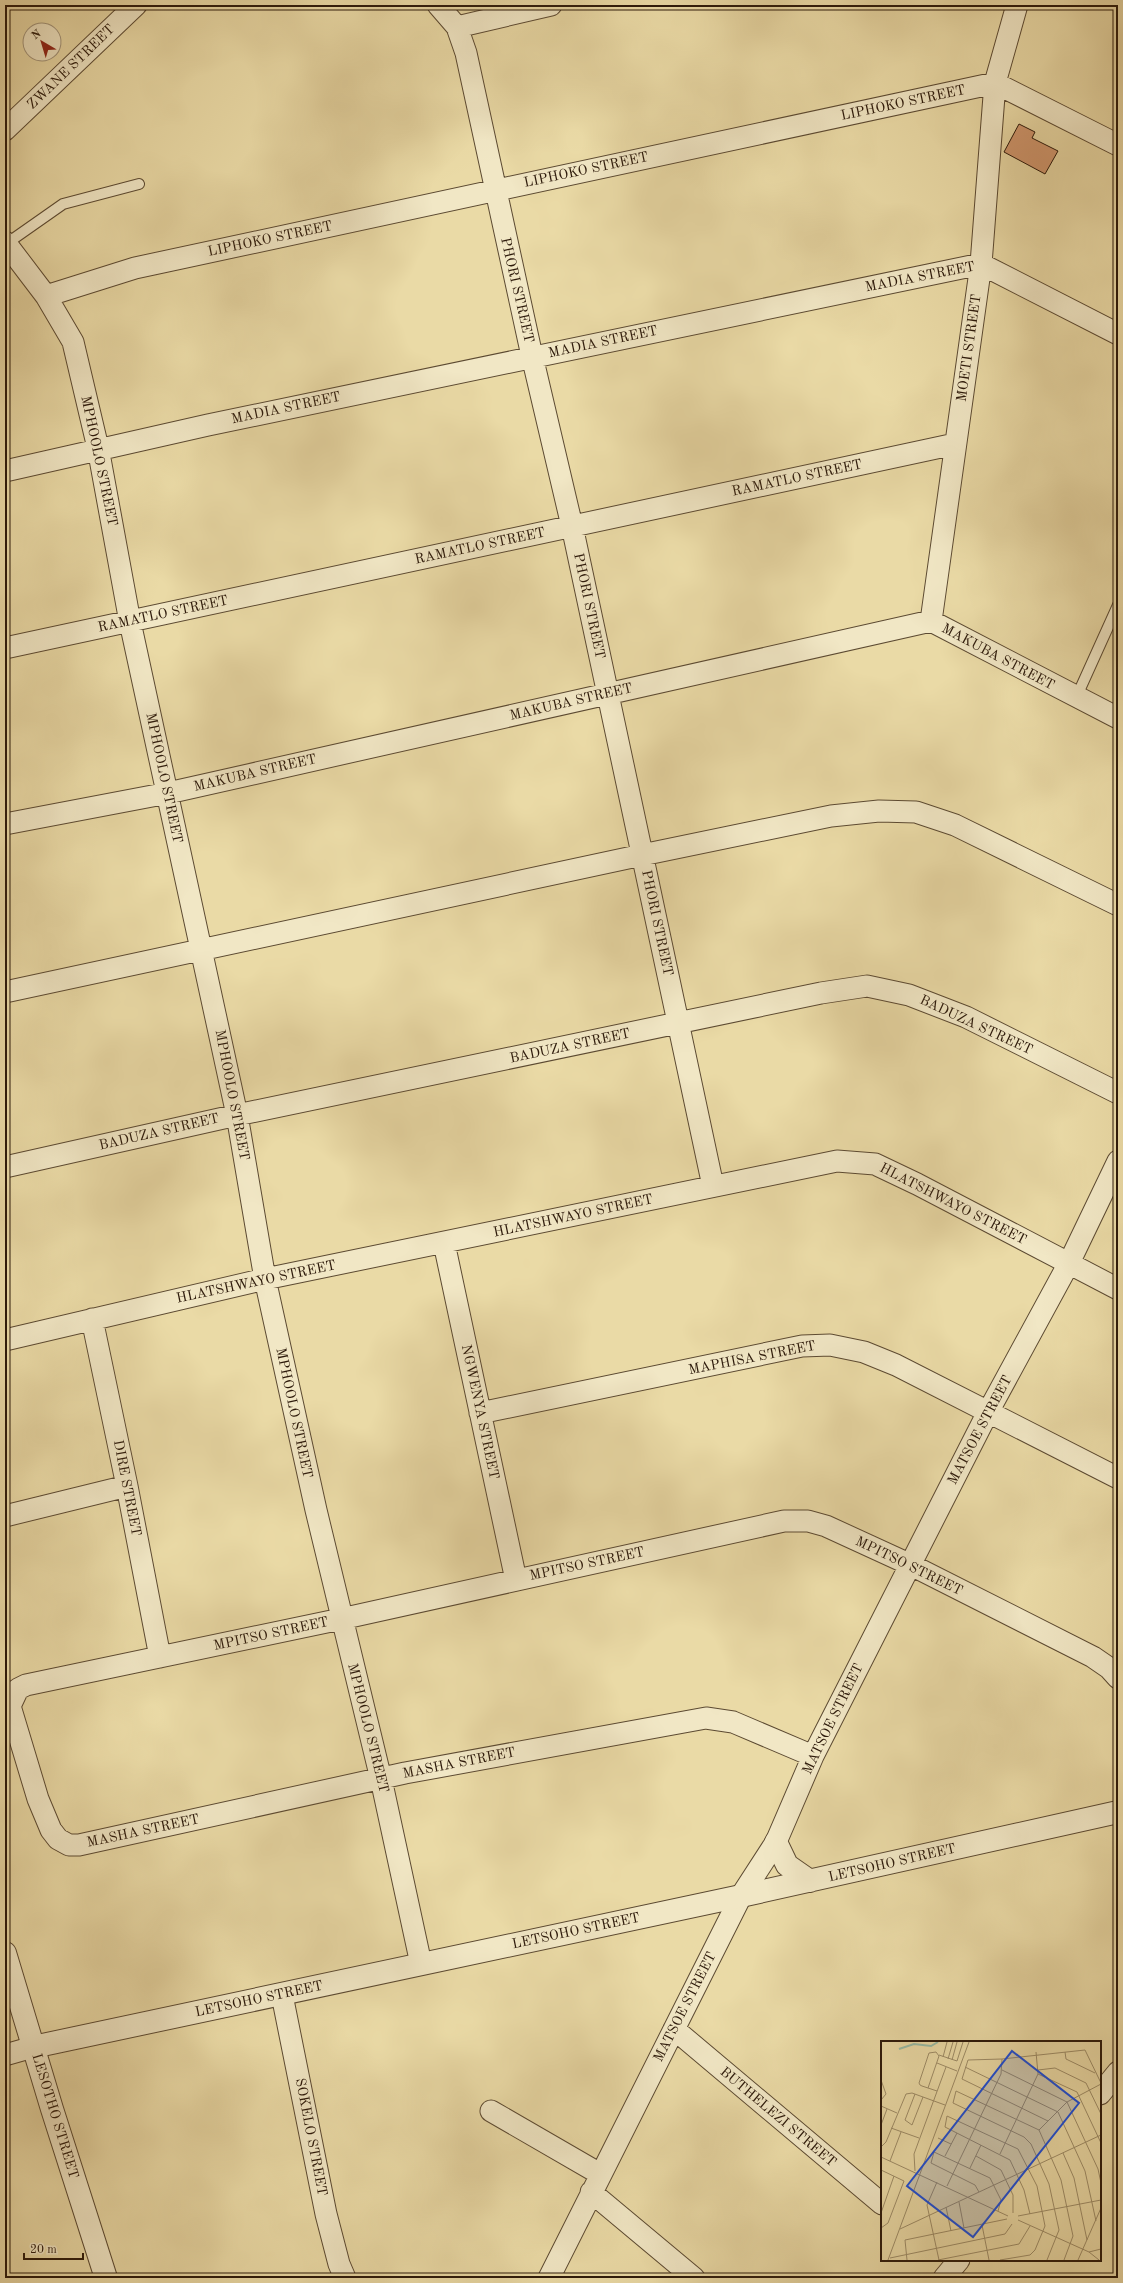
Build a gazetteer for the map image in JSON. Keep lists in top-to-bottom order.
{
  "streets": {
    "street": [
      "ZWANE STREET",
      "LIPHOKO STREET",
      "MADIA STREET",
      "PHORI STREET",
      "MOETI STREET",
      "MPHOOLO STREET",
      "RAMATLO STREET",
      "MAKUBA STREET",
      "BADUZA STREET",
      "HLATSHWAYO STREET",
      "MAPHISA STREET",
      "NGWENYA STREET",
      "MATSOE STREET",
      "DIRE STREET",
      "MPITSO STREET",
      "MASHA STREET",
      "LETSOHO STREET",
      "LESOTHO STREET",
      "BUTHELEZI STREET",
      "SOKELO STREET"
    ]
  },
  "crossings": [
    ["LIPHOKO STREET", "PHORI STREET"],
    ["LIPHOKO STREET", "MOETI STREET"],
    ["LIPHOKO STREET", "MPHOOLO STREET"],
    ["MADIA STREET", "PHORI STREET"],
    ["MADIA STREET", "MOETI STREET"],
    ["MADIA STREET", "MPHOOLO STREET"],
    ["PHORI STREET", "RAMATLO STREET"],
    ["PHORI STREET", "MAKUBA STREET"],
    ["PHORI STREET", "BADUZA STREET"],
    ["PHORI STREET", "HLATSHWAYO STREET"],
    ["MOETI STREET", "RAMATLO STREET"],
    ["MOETI STREET", "MAKUBA STREET"],
    ["MPHOOLO STREET", "RAMATLO STREET"],
    ["MPHOOLO STREET", "MAKUBA STREET"],
    ["MPHOOLO STREET", "BADUZA STREET"],
    ["MPHOOLO STREET", "HLATSHWAYO STREET"],
    ["MPHOOLO STREET", "MPITSO STREET"],
    ["MPHOOLO STREET", "MASHA STREET"],
    ["MPHOOLO STREET", "LETSOHO STREET"],
    ["HLATSHWAYO STREET", "NGWENYA STREET"],
    ["HLATSHWAYO STREET", "MATSOE STREET"],
    ["HLATSHWAYO STREET", "DIRE STREET"],
    ["MAPHISA STREET", "NGWENYA STREET"],
    ["MAPHISA STREET", "MATSOE STREET"],
    ["NGWENYA STREET", "MPITSO STREET"],
    ["MATSOE STREET", "MPITSO STREET"],
    ["MATSOE STREET", "MASHA STREET"],
    ["MATSOE STREET", "LETSOHO STREET"],
    ["MATSOE STREET", "BUTHELEZI STREET"],
    ["DIRE STREET", "MPITSO STREET"],
    ["MPITSO STREET", "MASHA STREET"],
    ["LETSOHO STREET", "LESOTHO STREET"],
    ["LETSOHO STREET", "SOKELO STREET"]
  ],
  "scale_bar": "20 m",
  "north": "top left"
}
